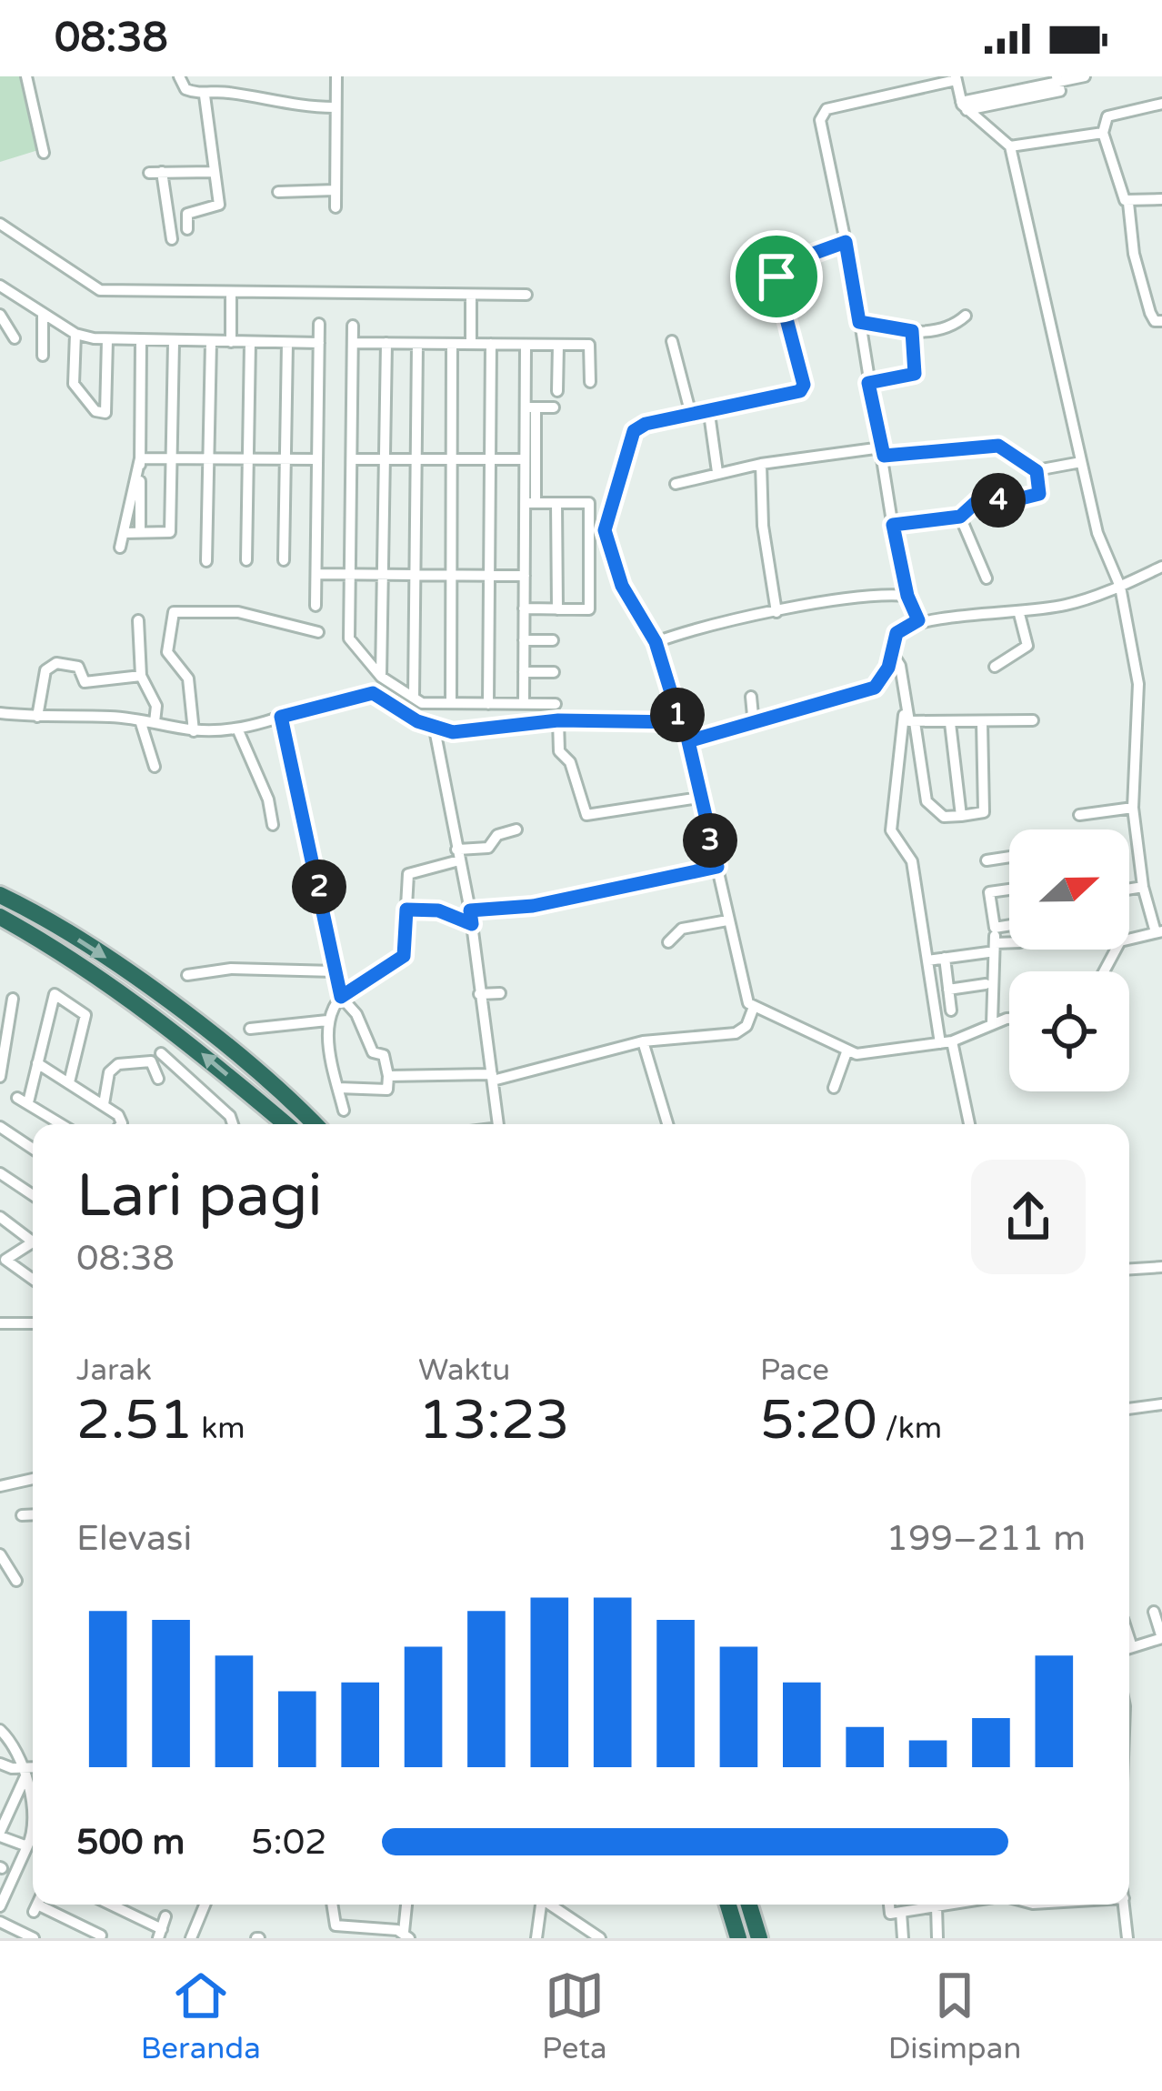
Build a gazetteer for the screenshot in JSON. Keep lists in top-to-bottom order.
{
  "north": "right",
  "page": {
    "status": "08:38",
    "pins": [
      "4",
      "1",
      "3",
      "2"
    ],
    "heading": ["Lari pagi", "08:38"],
    "stats": [
      ["Jarak", "2.51 km"],
      ["Waktu", "13:23"],
      ["Pace", "5:20 /km"]
    ],
    "chart": ["Elevasi", "199–211 m"],
    "list": [
      {
        "name": "500 m",
        "note": "5:02"
      }
    ],
    "tabs": ["Beranda", "Peta", "Disimpan"]
  }
}
